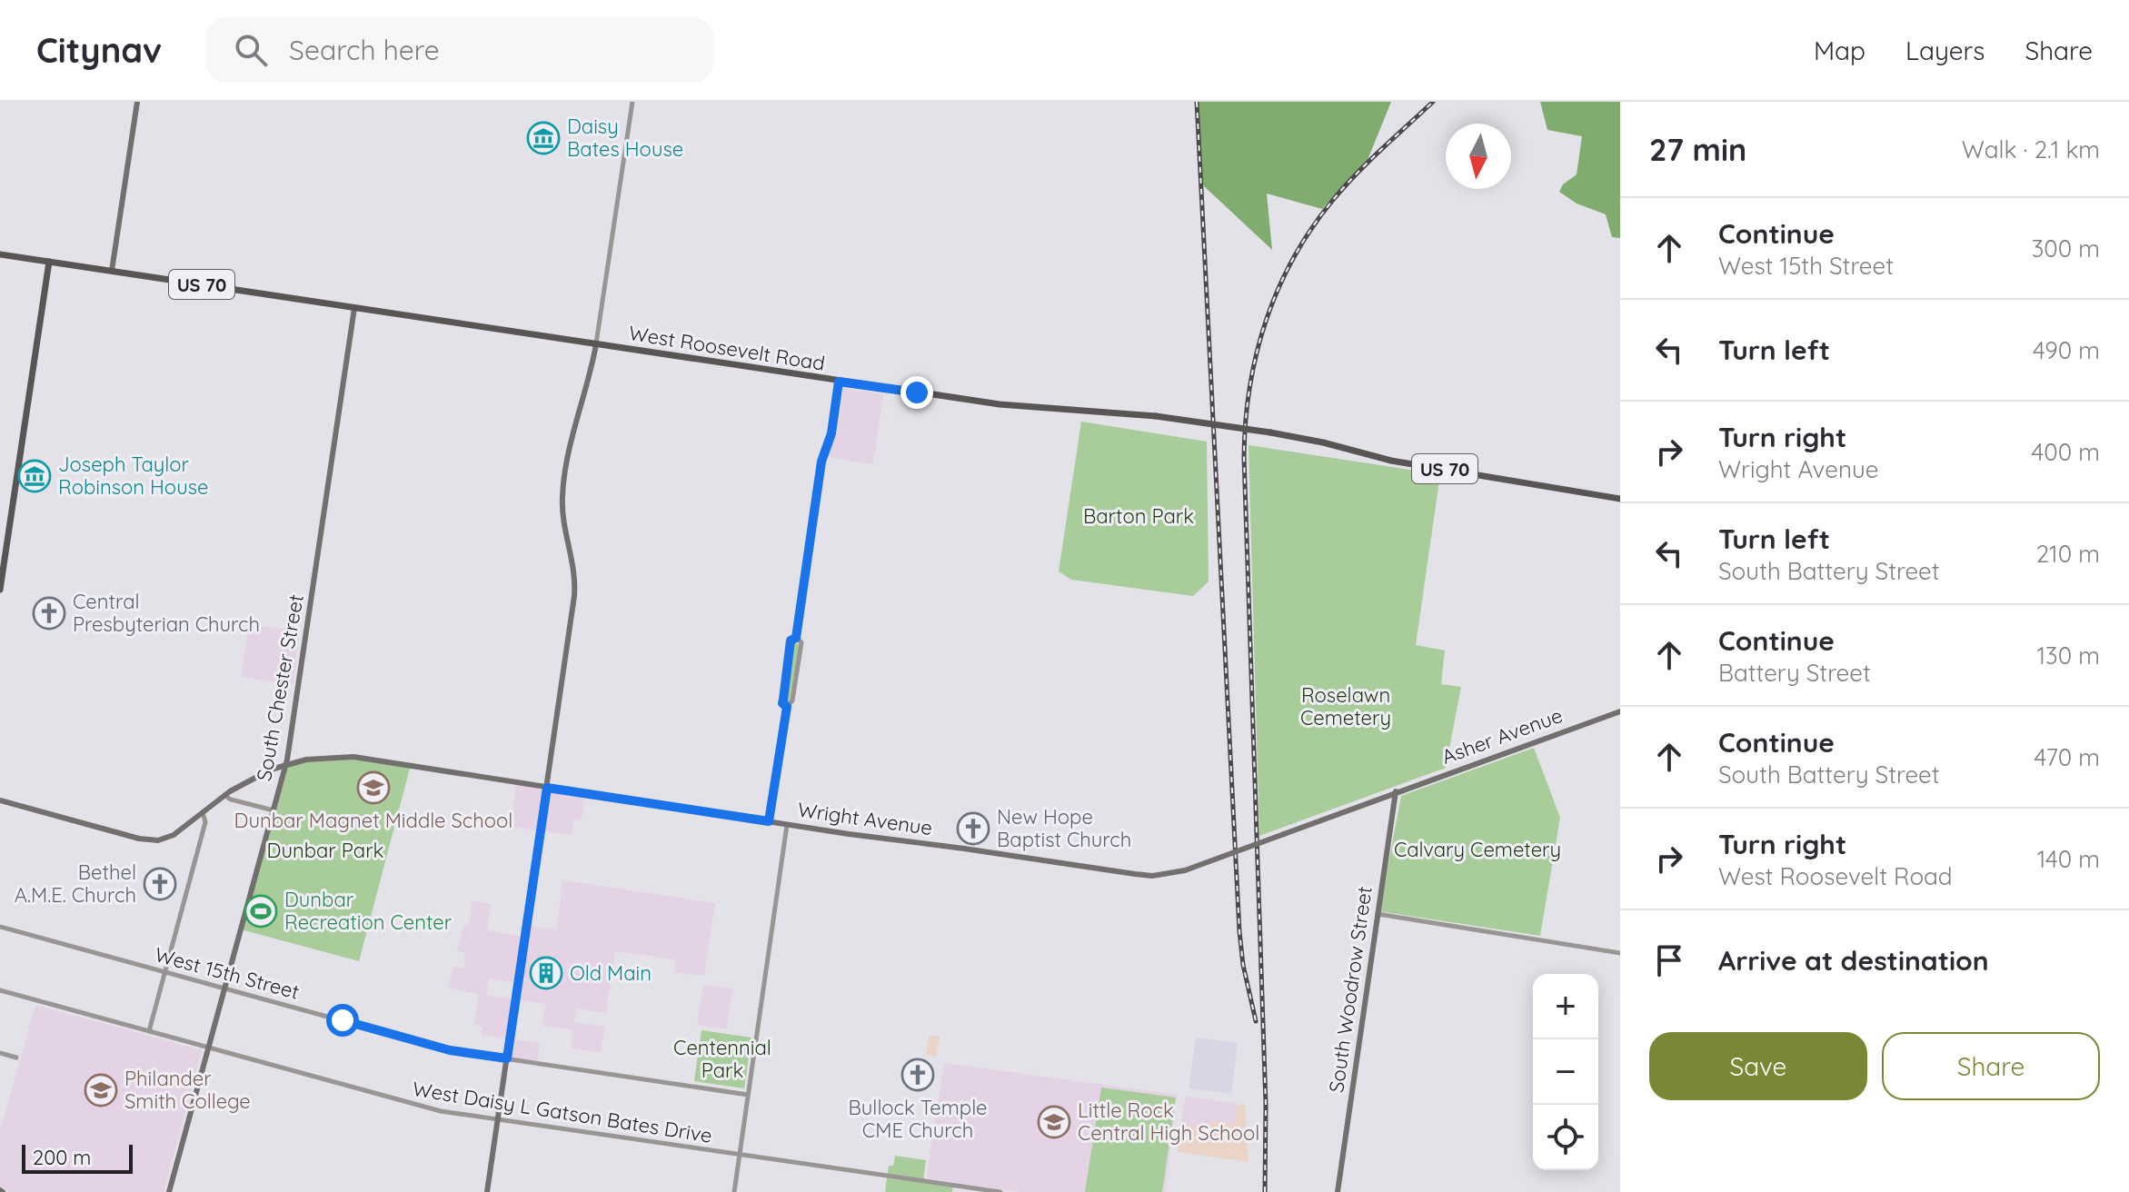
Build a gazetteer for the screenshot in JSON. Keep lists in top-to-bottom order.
{
  "streets": {
    "main road": [
      "US 70",
      "West Roosevelt Road",
      "South Chester Street",
      "Asher Avenue",
      "Wright Avenue",
      "South Woodrow Street"
    ],
    "street": ["West 15th Street", "West Daisy L Gatson Bates Drive"]
  },
  "crossings": [
    ["West Roosevelt Road", "South Chester Street"],
    ["South Chester Street", "Wright Avenue"],
    ["South Chester Street", "West 15th Street"],
    ["South Chester Street", "West Daisy L Gatson Bates Drive"],
    ["Asher Avenue", "Wright Avenue"],
    ["Asher Avenue", "South Woodrow Street"],
    ["Wright Avenue", "South Woodrow Street"]
  ],
  "parks": [
    "Barton Park",
    "Roselawn Cemetery",
    "Calvary Cemetery",
    "Dunbar Park",
    "Centennial Park"
  ],
  "places": {
    "museum": ["Daisy Bates House", "Joseph Taylor Robinson House"],
    "church": [
      "Central Presbyterian Church",
      "New Hope Baptist Church",
      "Bethel A.M.E. Church",
      "Bullock Temple CME Church"
    ],
    "school or university": ["Dunbar Magnet Middle School", "Philander Smith College", "Little Rock Central High School"],
    "sports": ["Dunbar Recreation Center"],
    "building": ["Old Main"]
  },
  "scale_bar": "200 m",
  "north": "bottom",
  "page": {
    "header": "Citynav",
    "search": "Search here",
    "nav": ["Map", "Layers", "Share"],
    "heading": ["27 min", "Walk · 2.1 km"],
    "list": [
      ["Continue", "West 15th Street", "300 m"],
      ["Turn left", "490 m"],
      ["Turn right", "Wright Avenue", "400 m"],
      ["Turn left", "South Battery Street", "210 m"],
      ["Continue", "Battery Street", "130 m"],
      ["Continue", "South Battery Street", "470 m"],
      ["Turn right", "West Roosevelt Road", "140 m"],
      "Arrive at destination"
    ],
    "map_buttons": ["+", "−"],
    "buttons": ["Save", "Share"],
    "scale": "200 m"
  }
}
